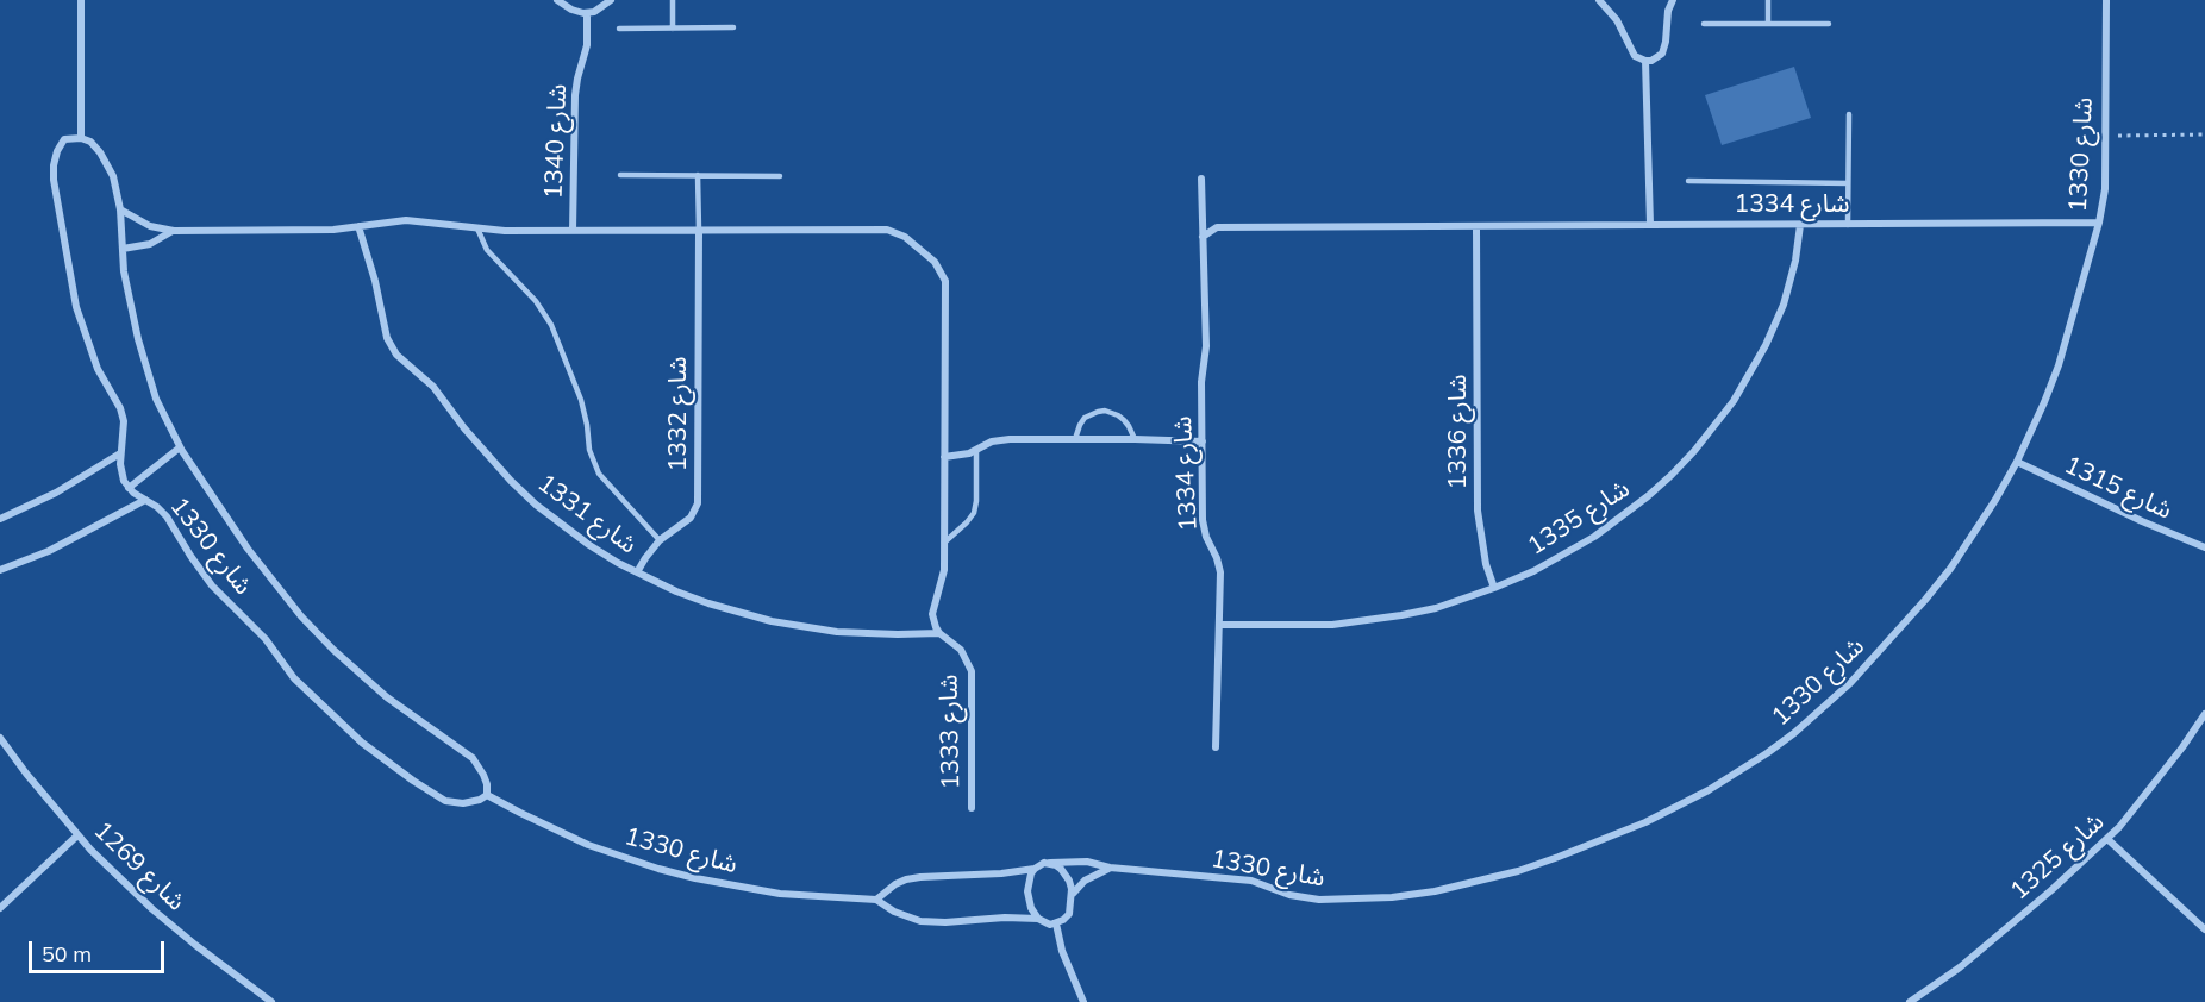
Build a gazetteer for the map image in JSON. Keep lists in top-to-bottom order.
{
  "streets": {
    "street": [
      "شارع 1340",
      "شارع 1330",
      "شارع 1334",
      "شارع 1332",
      "شارع 1336",
      "شارع 1315",
      "شارع 1331",
      "شارع 1335",
      "شارع 1333",
      "شارع 1325",
      "شارع 1269"
    ]
  },
  "crossings": [
    ["شارع 1330", "شارع 1334"],
    ["شارع 1330", "شارع 1315"],
    ["شارع 1334", "شارع 1336"],
    ["شارع 1334", "شارع 1335"],
    ["شارع 1332", "شارع 1331"],
    ["شارع 1336", "شارع 1335"],
    ["شارع 1331", "شارع 1333"]
  ],
  "scale_bar": "50 m"
}
